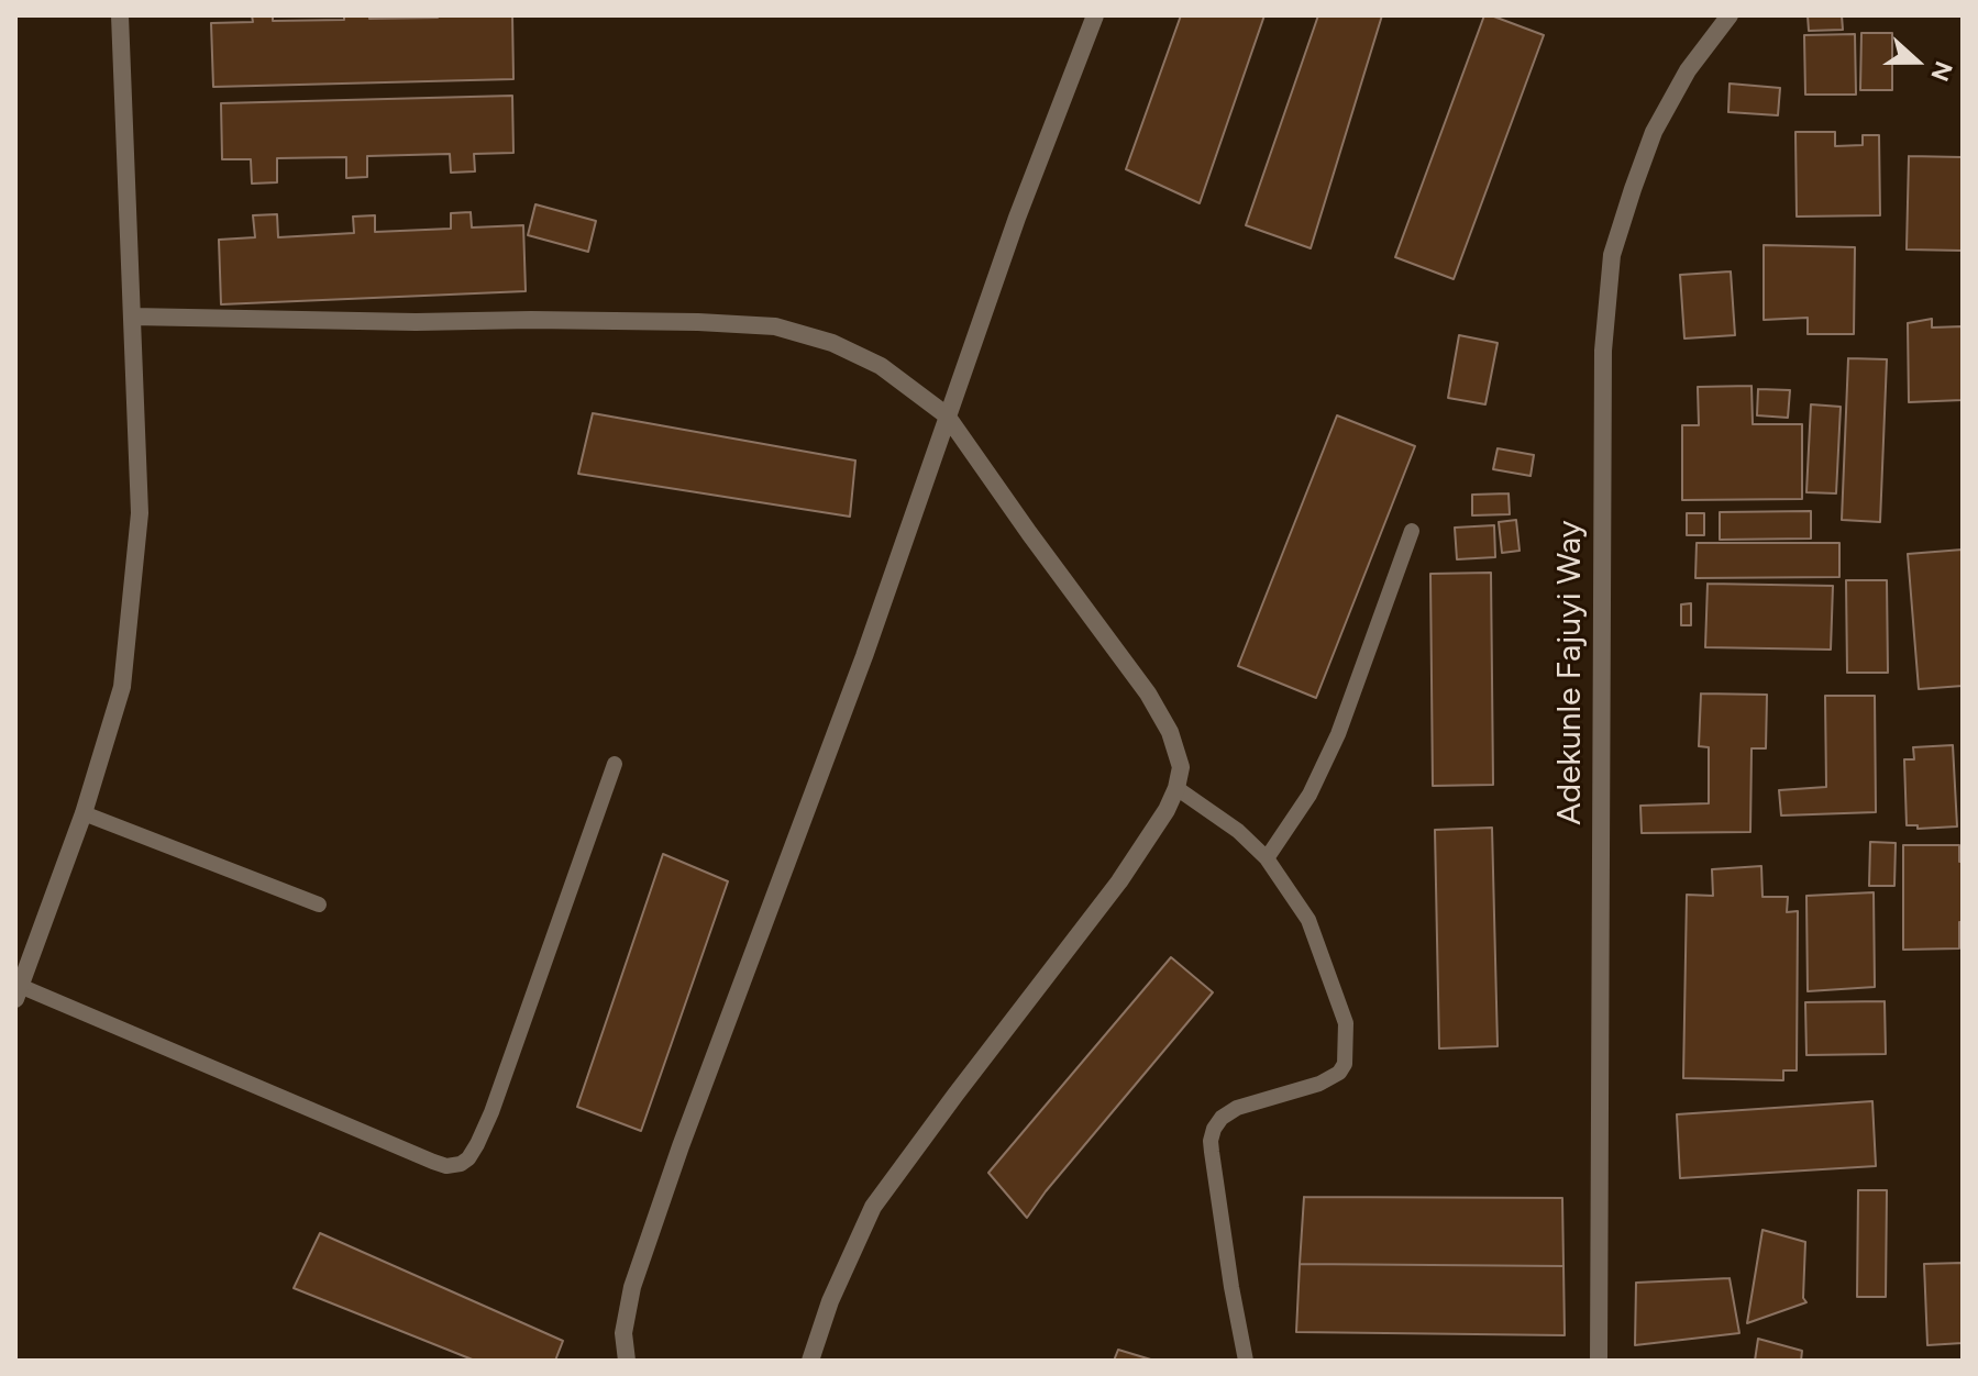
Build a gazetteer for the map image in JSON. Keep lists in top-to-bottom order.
{
  "streets": {
    "street": ["Adekunle Fajuyi Way"]
  },
  "north": "right"
}
